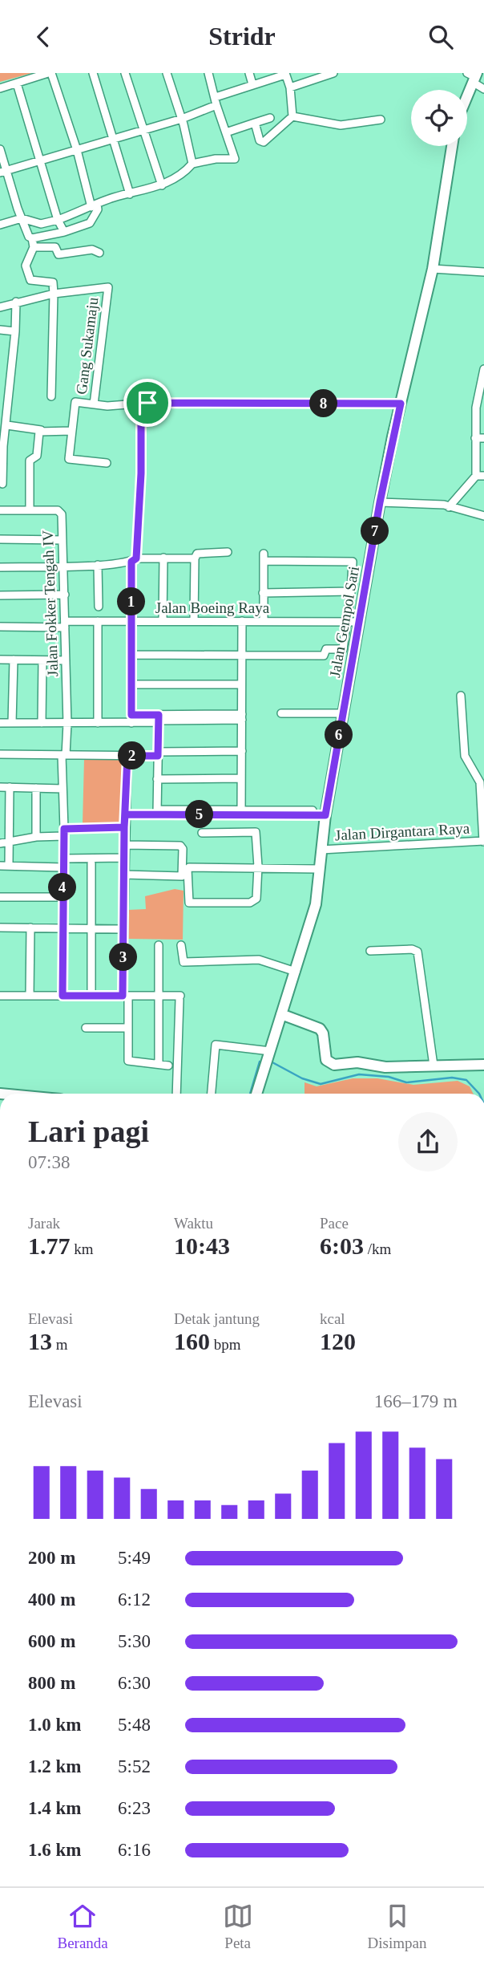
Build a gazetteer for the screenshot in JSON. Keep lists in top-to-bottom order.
{
  "streets": {
    "street": [
      "Gang Sukamaju",
      "Jalan Fokker Tengah IV",
      "Jalan Boeing Raya",
      "Jalan Gempol Sari",
      "Jalan Dirgantara Raya"
    ]
  },
  "crossings": [
    ["Gang Sukamaju", "Jalan Gempol Sari"],
    ["Jalan Fokker Tengah IV", "Jalan Boeing Raya"],
    ["Jalan Boeing Raya", "Jalan Gempol Sari"],
    ["Jalan Gempol Sari", "Jalan Dirgantara Raya"]
  ],
  "page": {
    "header": "Stridr",
    "pins": [
      "8",
      "7",
      "1",
      "6",
      "2",
      "5",
      "4",
      "3"
    ],
    "heading": ["Lari pagi", "07:38"],
    "stats": [
      ["Jarak", "1.77 km"],
      ["Waktu", "10:43"],
      ["Pace", "6:03 /km"],
      ["Elevasi", "13 m"],
      ["Detak jantung", "160 bpm"],
      ["kcal", "120"]
    ],
    "chart": ["Elevasi", "166–179 m"],
    "list": [
      {
        "name": "200 m",
        "note": "5:49"
      },
      {
        "name": "400 m",
        "note": "6:12"
      },
      {
        "name": "600 m",
        "note": "5:30"
      },
      {
        "name": "800 m",
        "note": "6:30"
      },
      {
        "name": "1.0 km",
        "note": "5:48"
      },
      {
        "name": "1.2 km",
        "note": "5:52"
      },
      {
        "name": "1.4 km",
        "note": "6:23"
      },
      {
        "name": "1.6 km",
        "note": "6:16"
      }
    ],
    "tabs": ["Beranda", "Peta", "Disimpan"]
  }
}
